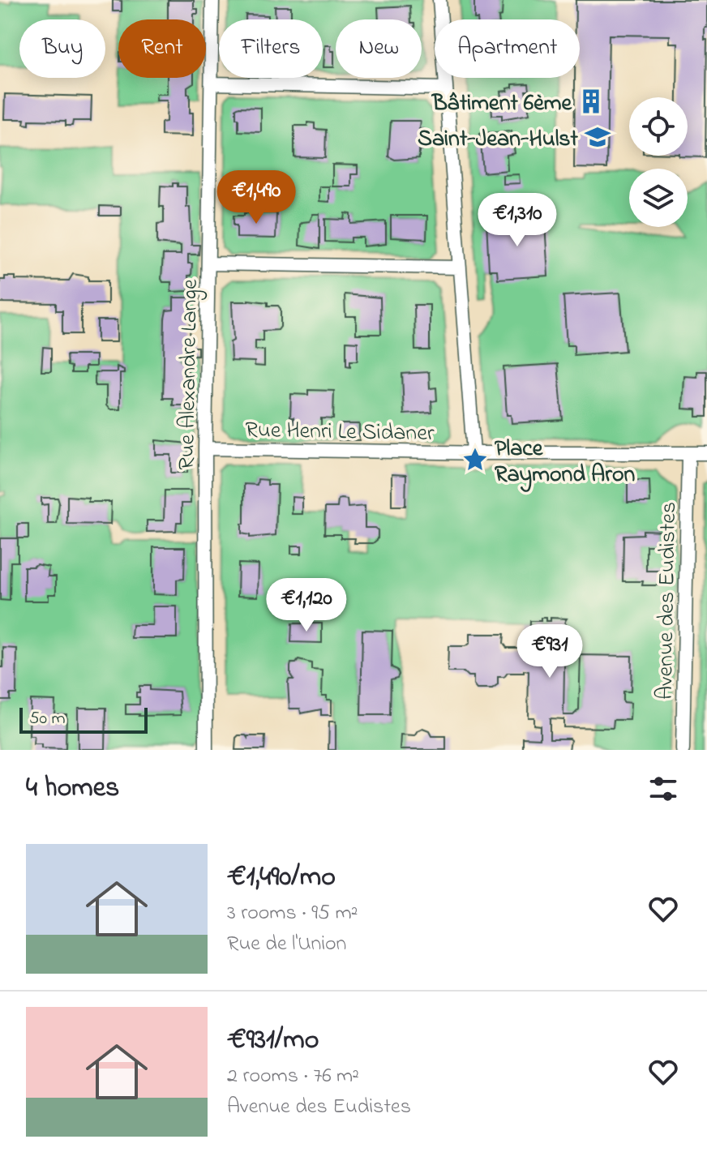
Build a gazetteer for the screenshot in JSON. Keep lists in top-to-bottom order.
{
  "streets": {
    "street": ["Rue Alexandre Lange", "Rue Henri Le Sidaner", "Avenue des Eudistes"]
  },
  "crossings": [
    ["Rue Alexandre Lange", "Rue Henri Le Sidaner"],
    ["Rue Henri Le Sidaner", "Avenue des Eudistes"]
  ],
  "places": {
    "building": ["Bâtiment 6ème"],
    "school or university": ["Saint-Jean-Hulst"],
    "place": ["Place Raymond Aron"]
  },
  "scale_bar": "50 m",
  "page": {
    "chip": [
      "Buy",
      "Rent",
      "Filters",
      "New",
      "Apartment"
    ],
    "price": [
      "€1,490",
      "€1,310",
      "€1,120",
      "€931"
    ],
    "scale": "50 m",
    "heading": "4 homes",
    "list": [
      {
        "name": "€1,490/mo",
        "note": "3 rooms · 95 m² · Rue de l'Union"
      },
      {
        "name": "€931/mo",
        "note": "2 rooms · 76 m² · Avenue des Eudistes"
      }
    ]
  }
}
